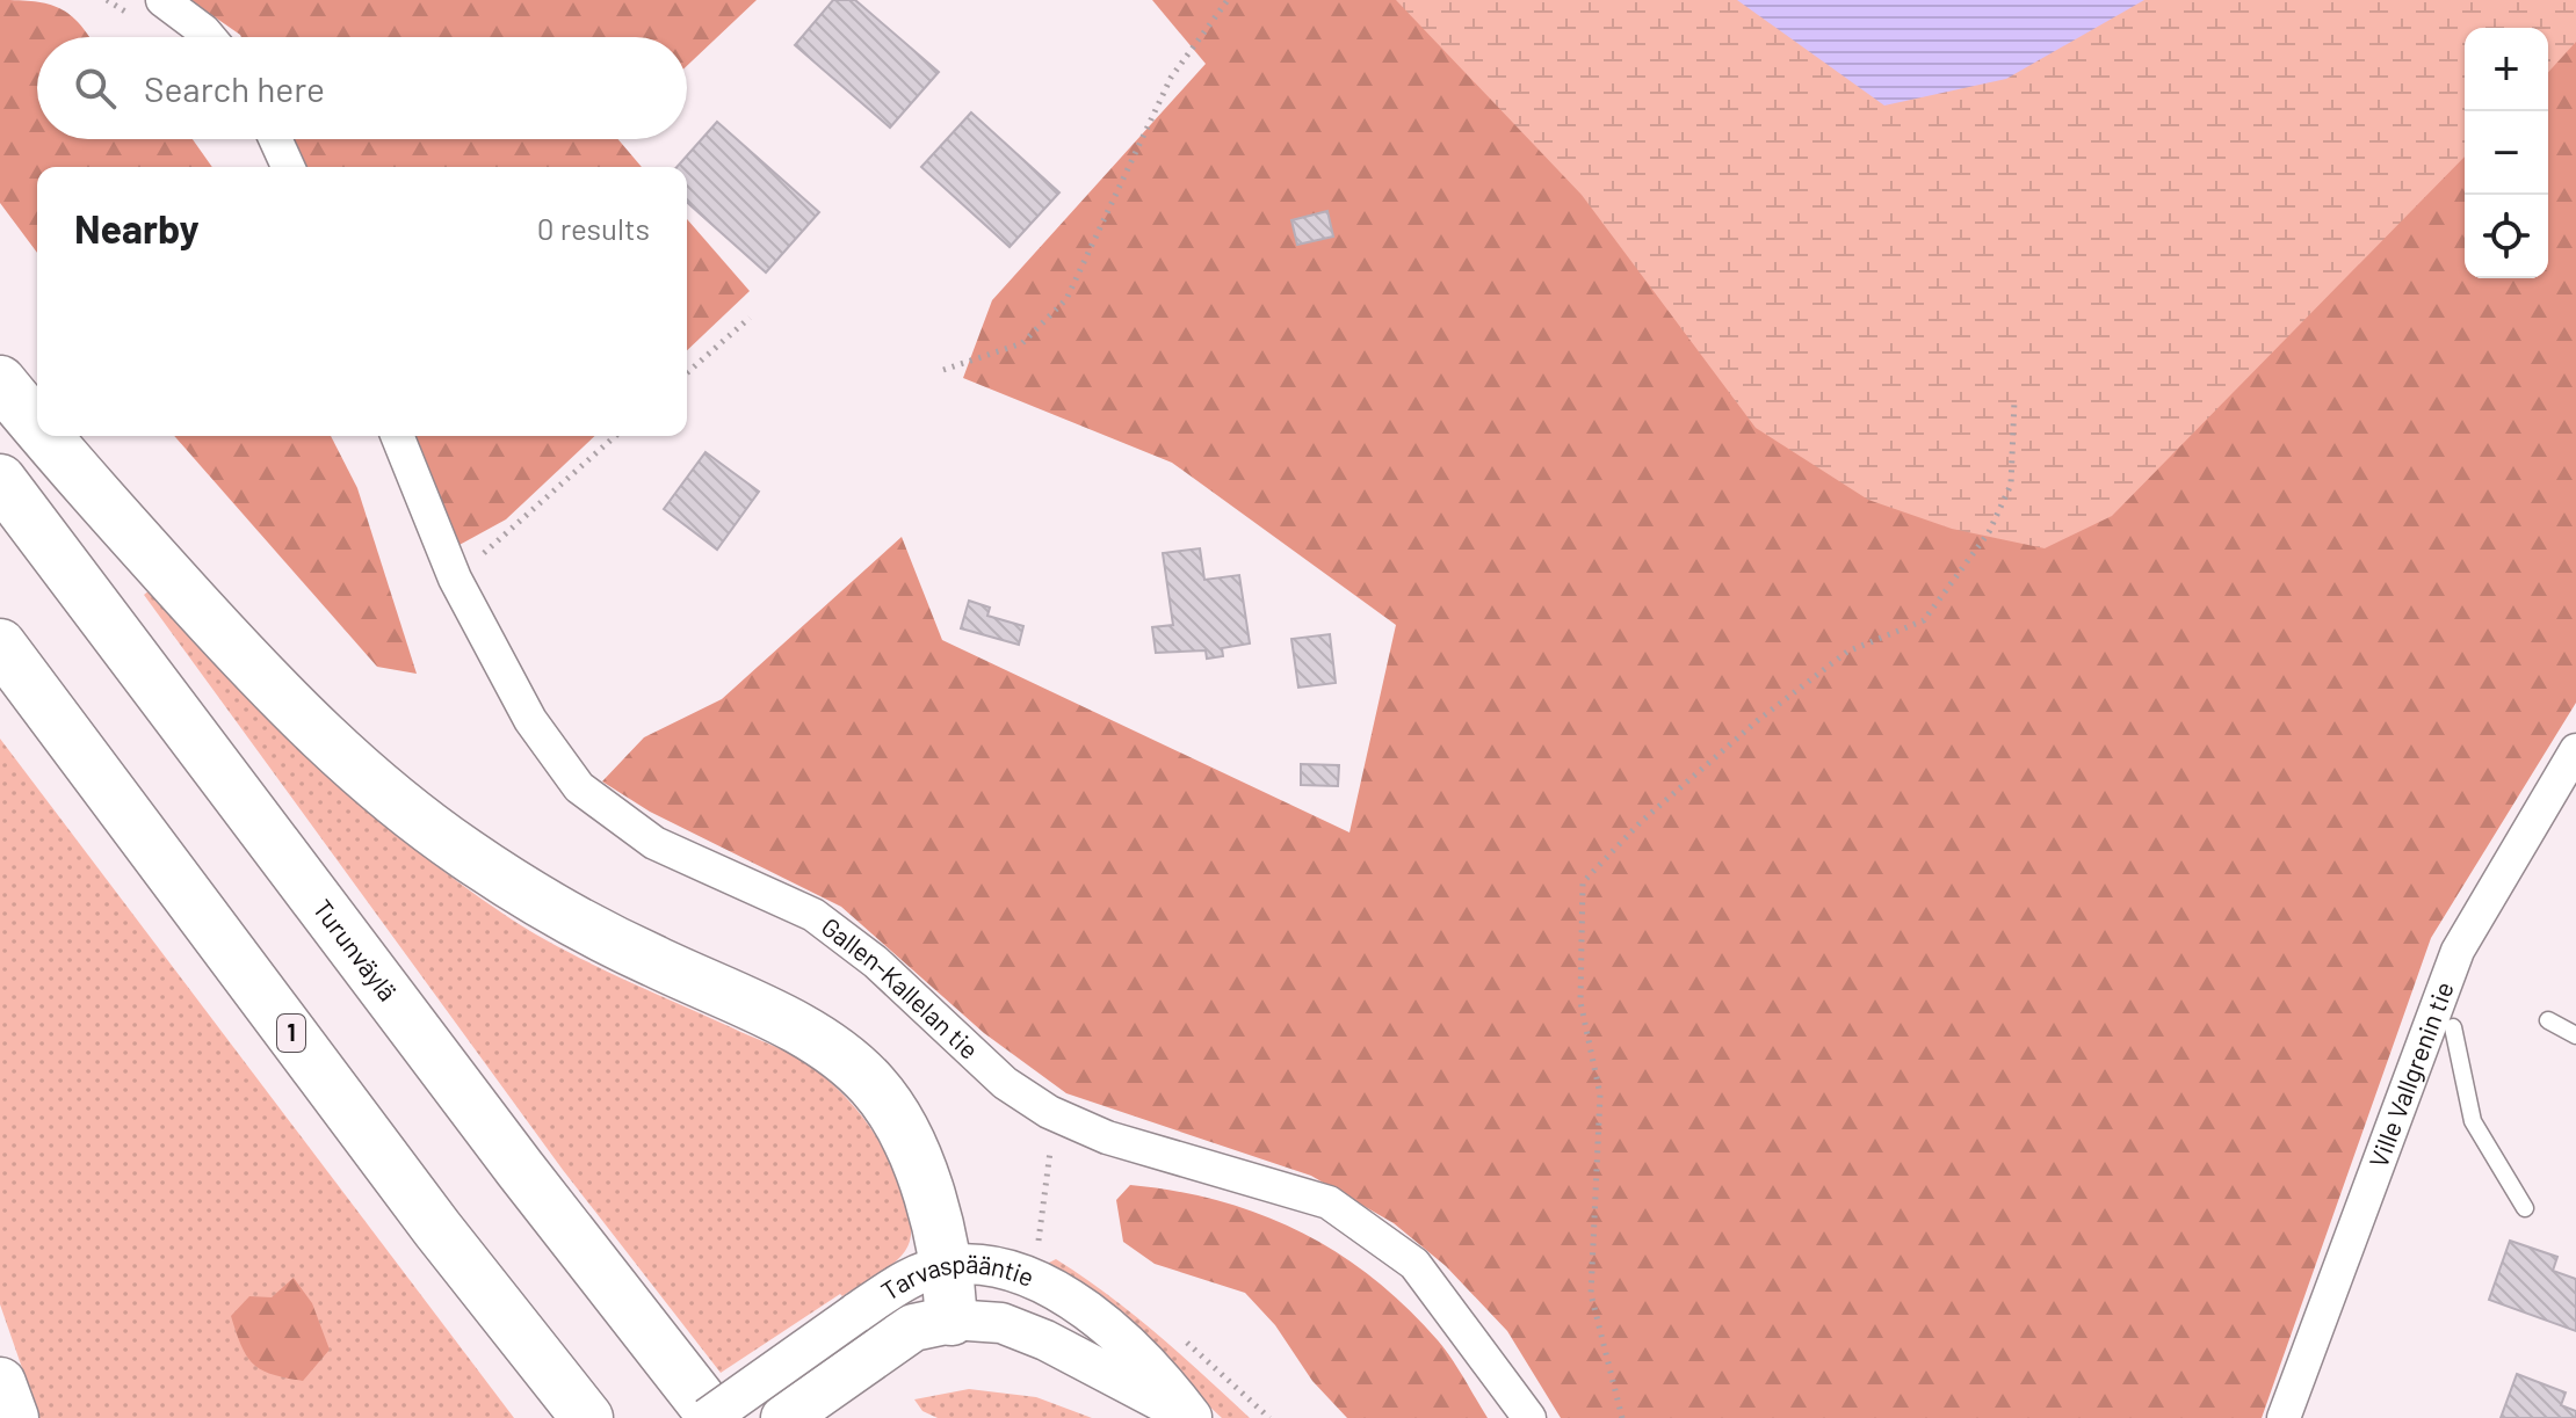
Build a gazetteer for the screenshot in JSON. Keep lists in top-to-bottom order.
{
  "streets": {
    "highway": ["Turunväylä", "1"],
    "main road": ["Tarvaspääntie"],
    "street": ["Gallen-Kallelan tie", "Ville Vallgrenin tie"]
  },
  "crossings": [
    ["Turunväylä", "Tarvaspääntie"]
  ],
  "page": {
    "map_buttons": ["+", "−"],
    "search": "Search here",
    "heading": ["Nearby", "0 results"]
  }
}
